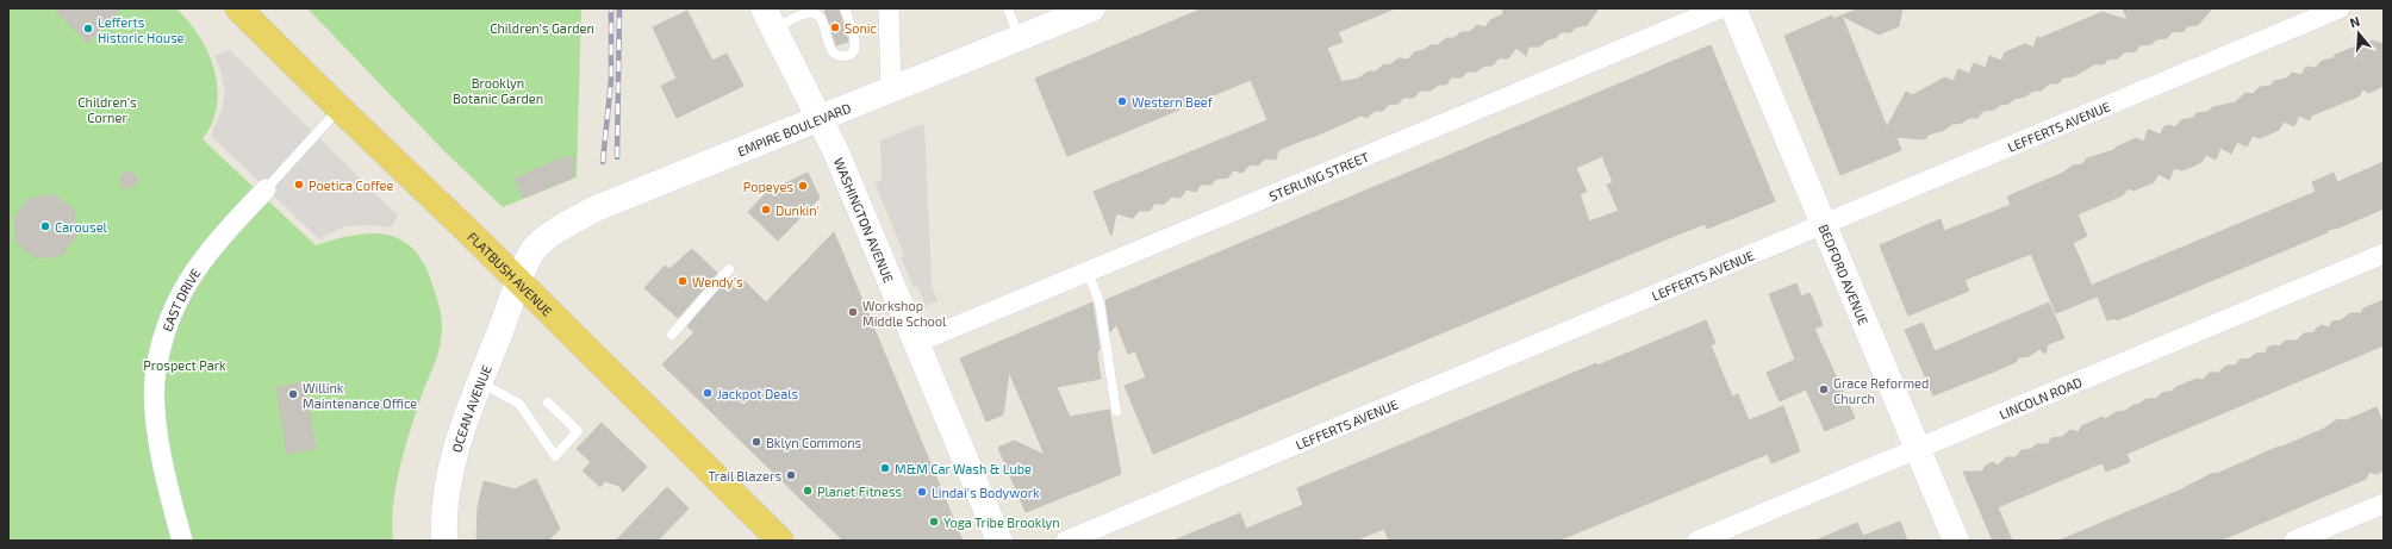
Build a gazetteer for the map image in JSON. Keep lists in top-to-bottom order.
{
  "streets": {
    "main road": [
      "EMPIRE BOULEVARD",
      "WASHINGTON AVENUE",
      "FLATBUSH AVENUE",
      "BEDFORD AVENUE",
      "OCEAN AVENUE"
    ],
    "street": [
      "LEFFERTS AVENUE",
      "STERLING STREET",
      "EAST DRIVE",
      "LINCOLN ROAD"
    ]
  },
  "crossings": [
    ["LEFFERTS AVENUE", "BEDFORD AVENUE"],
    ["EMPIRE BOULEVARD", "WASHINGTON AVENUE"],
    ["EMPIRE BOULEVARD", "FLATBUSH AVENUE"],
    ["EMPIRE BOULEVARD", "OCEAN AVENUE"],
    ["STERLING STREET", "WASHINGTON AVENUE"],
    ["FLATBUSH AVENUE", "EAST DRIVE"],
    ["FLATBUSH AVENUE", "OCEAN AVENUE"],
    ["BEDFORD AVENUE", "LINCOLN ROAD"]
  ],
  "parks": [
    "Children's Garden",
    "Brooklyn Botanic Garden",
    "Children's Corner",
    "Prospect Park"
  ],
  "places": [
    "Sonic",
    "Lefferts Historic House",
    "Western Beef",
    "Poetica Coffee",
    "Popeyes",
    "Dunkin'",
    "Carousel",
    "Wendy's",
    "Workshop Middle School",
    "Grace Reformed Church",
    "Jackpot Deals",
    "Willink Maintenance Office",
    "Bklyn Commons",
    "M&M Car Wash & Lube",
    "Trail Blazers",
    "Planet Fitness",
    "Lindai's Bodywork",
    "Yoga Tribe Brooklyn"
  ],
  "north": "top"
}
